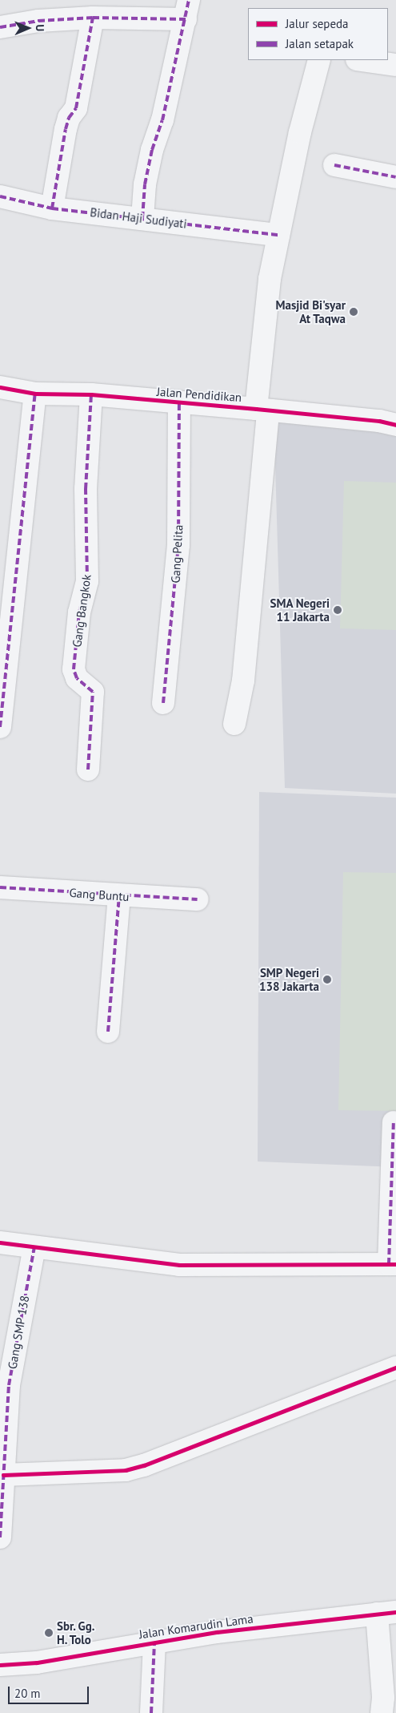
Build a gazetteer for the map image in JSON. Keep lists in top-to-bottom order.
{
  "streets": {
    "street": [
      "Bidan Haji Sudiyati",
      "Jalan Pendidikan",
      "Gang Pelita",
      "Gang Bangkok",
      "Gang Buntu",
      "Gang SMP 138",
      "Jalan Komarudin Lama"
    ]
  },
  "crossings": [
    ["Jalan Pendidikan", "Gang Pelita"],
    ["Jalan Pendidikan", "Gang Bangkok"]
  ],
  "places": [
    "Masjid Bi'syar At Taqwa",
    "SMA Negeri 11 Jakarta",
    "SMP Negeri 138 Jakarta",
    "Sbr. Gg. H. Tolo"
  ],
  "legend": ["Jalur sepeda", "Jalan setapak"],
  "scale_bar": "20 m",
  "north": "right"
}
